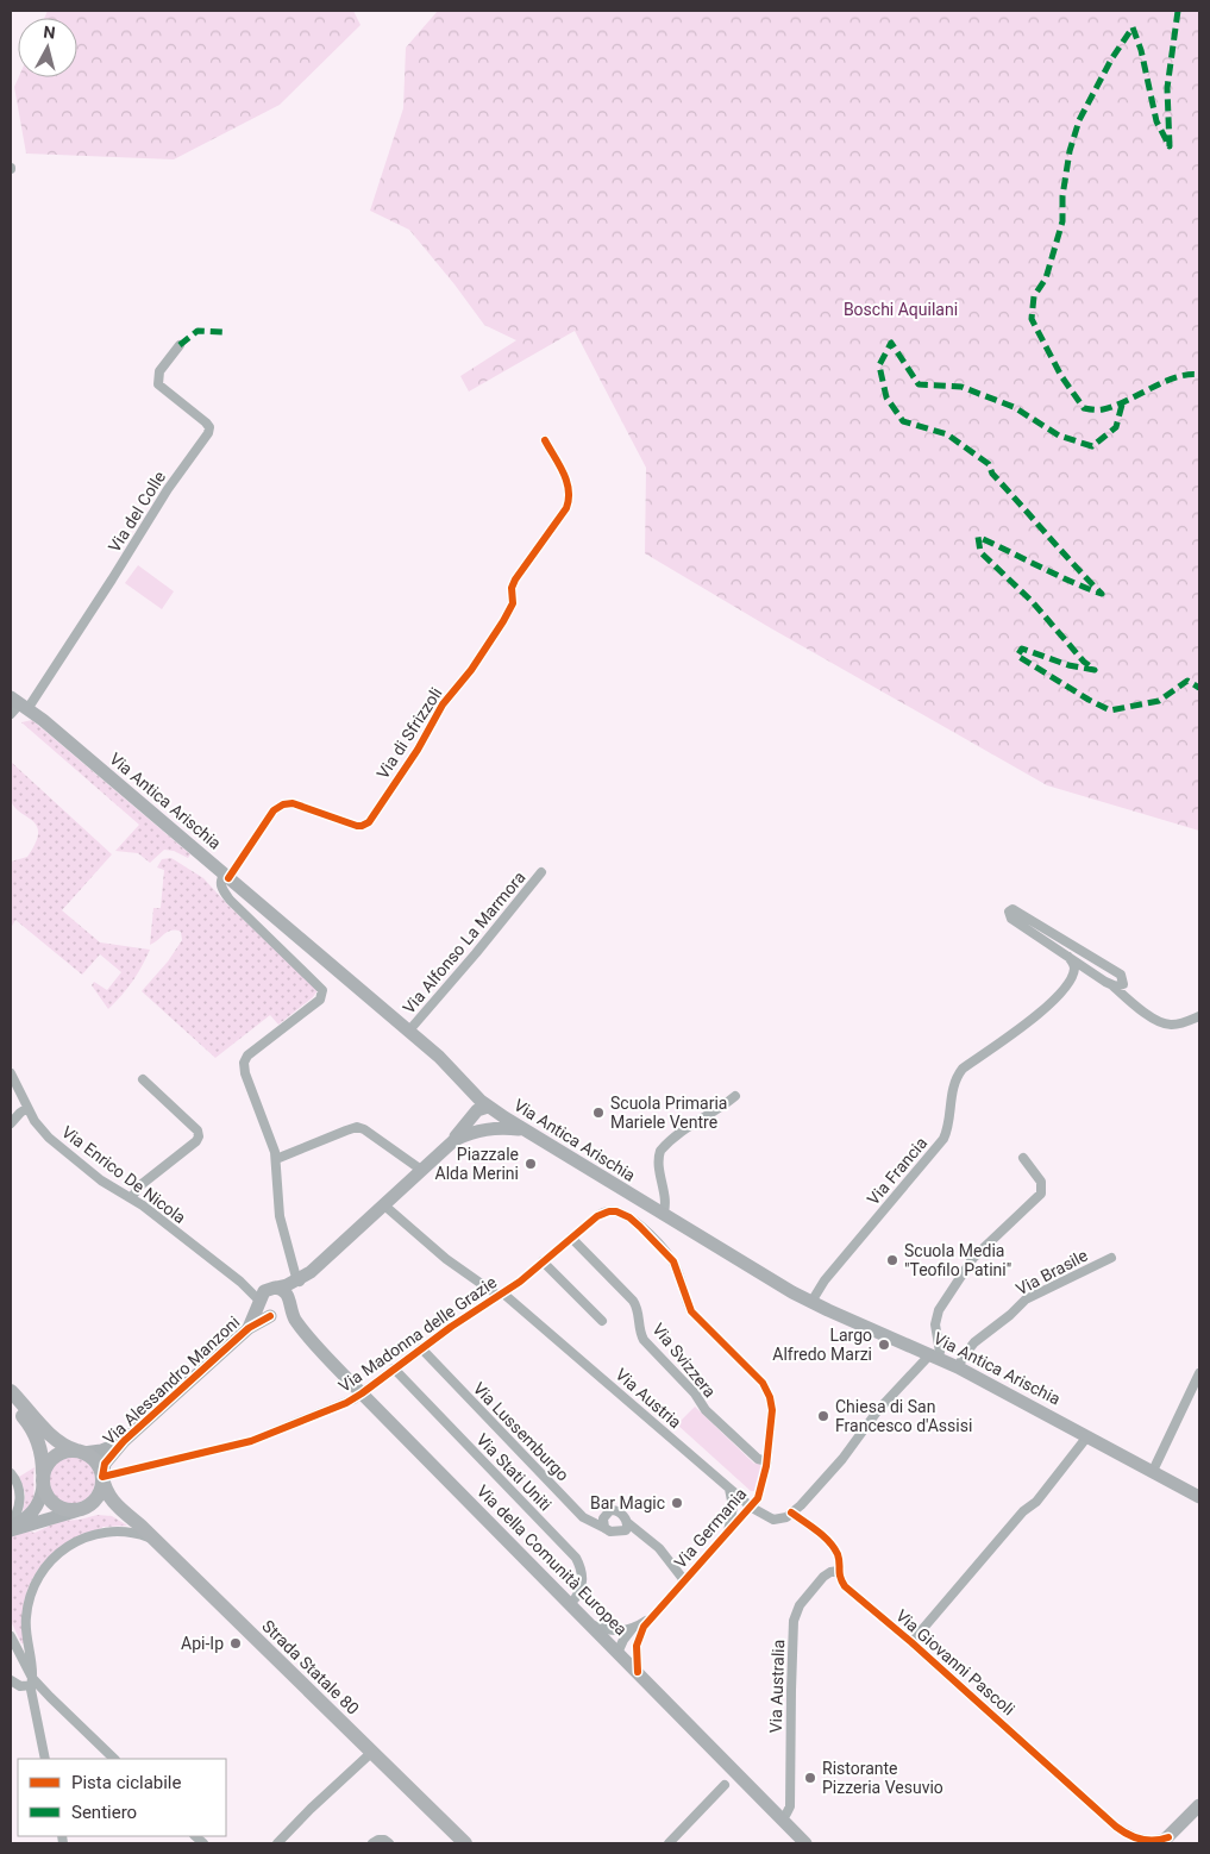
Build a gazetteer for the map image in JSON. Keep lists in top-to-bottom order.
{
  "streets": {
    "main road": ["Strada Statale 80"],
    "street": [
      "Via del Colle",
      "Via di Sfrizzoli",
      "Via Antica Arischia",
      "Via Alfonso La Marmora",
      "Via Francia",
      "Via Enrico De Nicola",
      "Via Brasile",
      "Via Madonna delle Grazie",
      "Via Svizzera",
      "Via Alessandro Manzoni",
      "Via Austria",
      "Via Lussemburgo",
      "Via Stati Uniti",
      "Via Germania",
      "Via della Comunità Europea",
      "Via Giovanni Pascoli",
      "Via Australia"
    ]
  },
  "crossings": [
    ["Via del Colle", "Via Antica Arischia"],
    ["Via di Sfrizzoli", "Via Antica Arischia"],
    ["Via Antica Arischia", "Via Alfonso La Marmora"],
    ["Via Antica Arischia", "Via Francia"],
    ["Via Antica Arischia", "Via Brasile"],
    ["Via Enrico De Nicola", "Via Alessandro Manzoni"],
    ["Via Enrico De Nicola", "Via della Comunità Europea"],
    ["Via Madonna delle Grazie", "Via Svizzera"],
    ["Via Madonna delle Grazie", "Via Alessandro Manzoni"],
    ["Via Madonna delle Grazie", "Via Austria"],
    ["Via Madonna delle Grazie", "Via Lussemburgo"],
    ["Via Madonna delle Grazie", "Via Stati Uniti"],
    ["Via Madonna delle Grazie", "Via Germania"],
    ["Via Madonna delle Grazie", "Via della Comunità Europea"],
    ["Via Madonna delle Grazie", "Strada Statale 80"],
    ["Via Svizzera", "Via Germania"],
    ["Via Alessandro Manzoni", "Via della Comunità Europea"],
    ["Via Alessandro Manzoni", "Strada Statale 80"],
    ["Via Austria", "Via Germania"],
    ["Via Austria", "Via Giovanni Pascoli"],
    ["Via Lussemburgo", "Via Germania"],
    ["Via Stati Uniti", "Via della Comunità Europea"],
    ["Via Germania", "Via della Comunità Europea"],
    ["Via della Comunità Europea", "Via Australia"],
    ["Via Giovanni Pascoli", "Via Australia"]
  ],
  "parks": ["Boschi Aquilani"],
  "places": [
    "Scuola Primaria Mariele Ventre",
    "Piazzale Alda Merini",
    "Scuola Media \"Teofilo Patini\"",
    "Largo Alfredo Marzi",
    "Chiesa di San Francesco d'Assisi",
    "Bar Magic",
    "Api-Ip",
    "Ristorante Pizzeria Vesuvio"
  ],
  "legend": ["Pista ciclabile", "Sentiero"],
  "north": "top"
}
